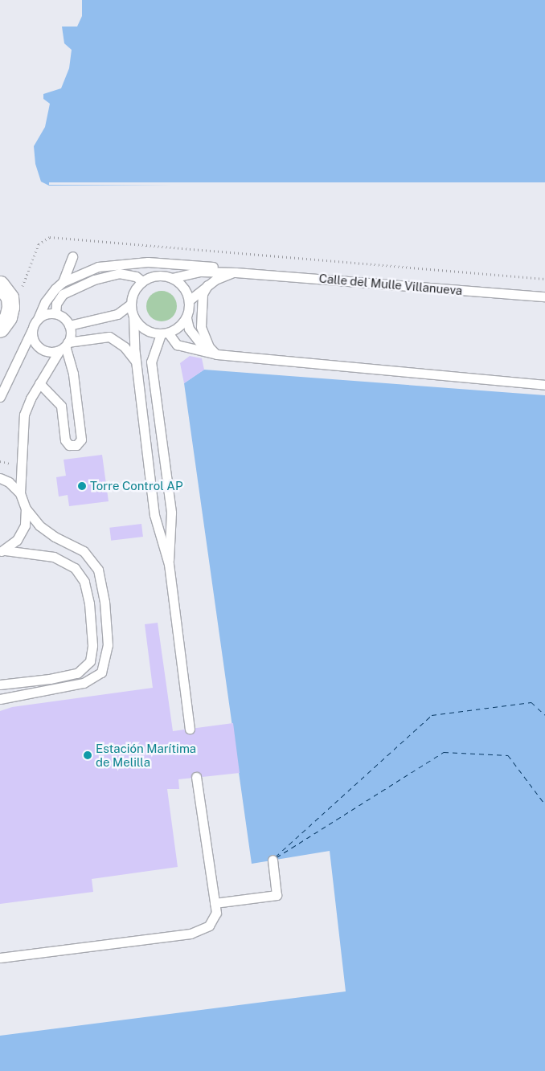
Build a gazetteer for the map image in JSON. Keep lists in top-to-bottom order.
{
  "streets": {
    "lane": ["Calle del Mulle Villanueva"]
  },
  "places": ["Torre Control AP", "Estación Marítima de Melilla"]
}
